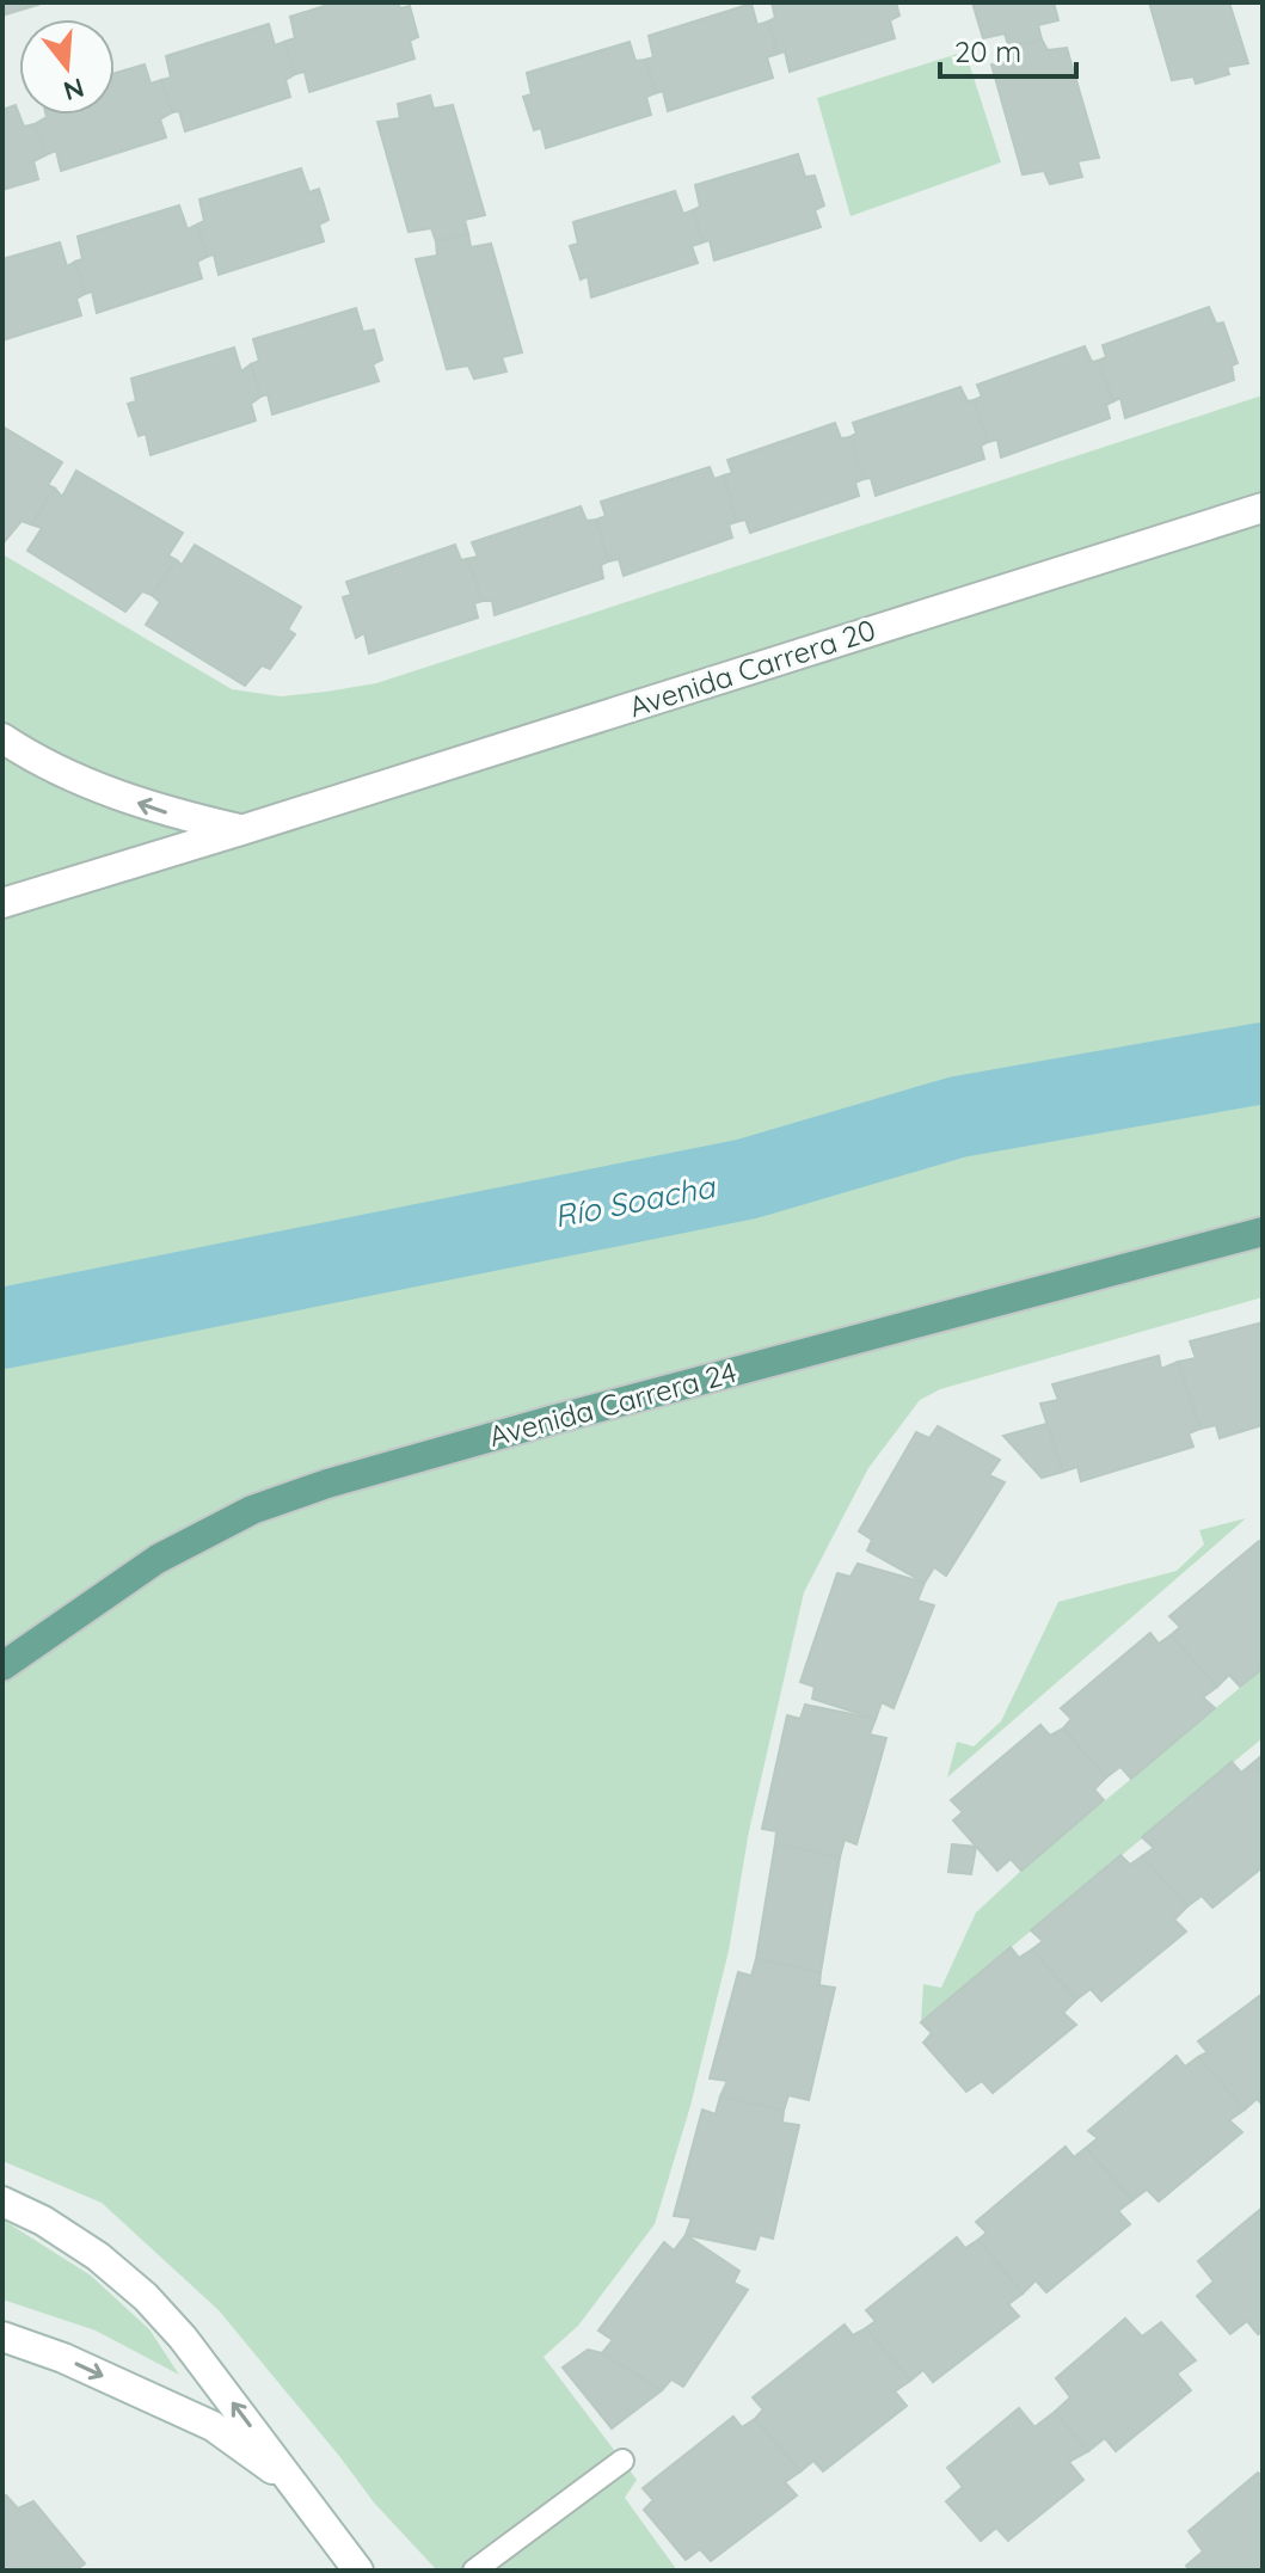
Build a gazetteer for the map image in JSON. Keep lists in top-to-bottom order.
{
  "streets": {
    "main road": ["Avenida Carrera 24"],
    "street": ["Avenida Carrera 20"]
  },
  "water": ["Río Soacha"],
  "scale_bar": "20 m",
  "north": "bottom"
}
